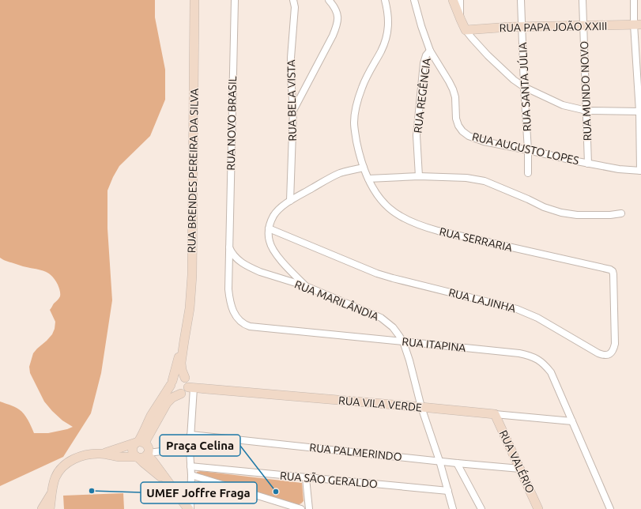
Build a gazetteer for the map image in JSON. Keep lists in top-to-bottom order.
{
  "streets": {
    "main road": [
      "RUA PAPA JOÃO XXIII",
      "RUA BRENDES PEREIRA DA SILVA",
      "RUA VILA VERDE",
      "RUA VALÉRIO"
    ],
    "street": [
      "RUA SANTA JÚLIA",
      "RUA MUNDO NOVO",
      "RUA REGÊNCIA",
      "RUA BELA VISTA",
      "RUA NOVO BRASIL",
      "RUA AUGUSTO LOPES",
      "RUA SERRARIA",
      "RUA MARILÂNDIA",
      "RUA LAJINHA",
      "RUA ITAPINA",
      "RUA PALMERINDO",
      "RUA SÃO GERALDO"
    ]
  },
  "crossings": [
    ["RUA PAPA JOÃO XXIII", "RUA SANTA JÚLIA"],
    ["RUA PAPA JOÃO XXIII", "RUA MUNDO NOVO"],
    ["RUA SANTA JÚLIA", "RUA AUGUSTO LOPES"],
    ["RUA MUNDO NOVO", "RUA AUGUSTO LOPES"],
    ["RUA REGÊNCIA", "RUA AUGUSTO LOPES"],
    ["RUA NOVO BRASIL", "RUA MARILÂNDIA"],
    ["RUA NOVO BRASIL", "RUA ITAPINA"],
    ["RUA BRENDES PEREIRA DA SILVA", "RUA VILA VERDE"],
    ["RUA SERRARIA", "RUA LAJINHA"],
    ["RUA MARILÂNDIA", "RUA ITAPINA"],
    ["RUA MARILÂNDIA", "RUA VILA VERDE"],
    ["RUA MARILÂNDIA", "RUA PALMERINDO"],
    ["RUA MARILÂNDIA", "RUA SÃO GERALDO"],
    ["RUA ITAPINA", "RUA VILA VERDE"],
    ["RUA VILA VERDE", "RUA VALÉRIO"],
    ["RUA PALMERINDO", "RUA VALÉRIO"]
  ],
  "places": ["UMEF Joffre Fraga", "Praça Celina"]
}
